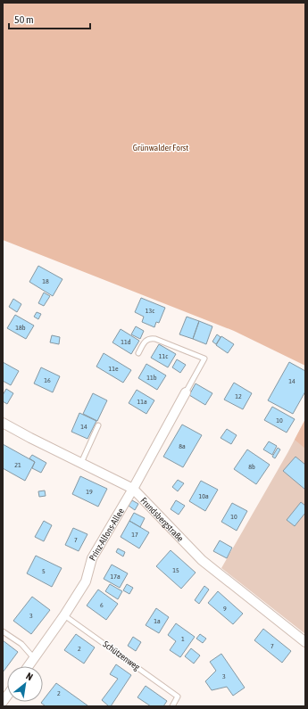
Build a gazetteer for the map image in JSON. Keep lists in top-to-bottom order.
{
  "streets": {
    "street": ["Frundsbergstraße", "Prinz-Alfons-Allee"],
    "lane": ["Schützenweg"]
  },
  "crossings": [
    ["Frundsbergstraße", "Prinz-Alfons-Allee"],
    ["Prinz-Alfons-Allee", "Schützenweg"]
  ],
  "parks": ["Grünwalder Forst"],
  "house_numbers": [
    "18",
    "13c",
    "18b",
    "11d",
    "11c",
    "11e",
    "11b",
    "16",
    "14",
    "12",
    "11a",
    "10",
    "14",
    "8a",
    "21",
    "8b",
    "19",
    "10a",
    "10",
    "17",
    "7",
    "15",
    "5",
    "17a",
    "6",
    "9",
    "3",
    "1a",
    "1",
    "7",
    "2",
    "3",
    "2"
  ],
  "scale_bar": "50 m",
  "north": "top right"
}
